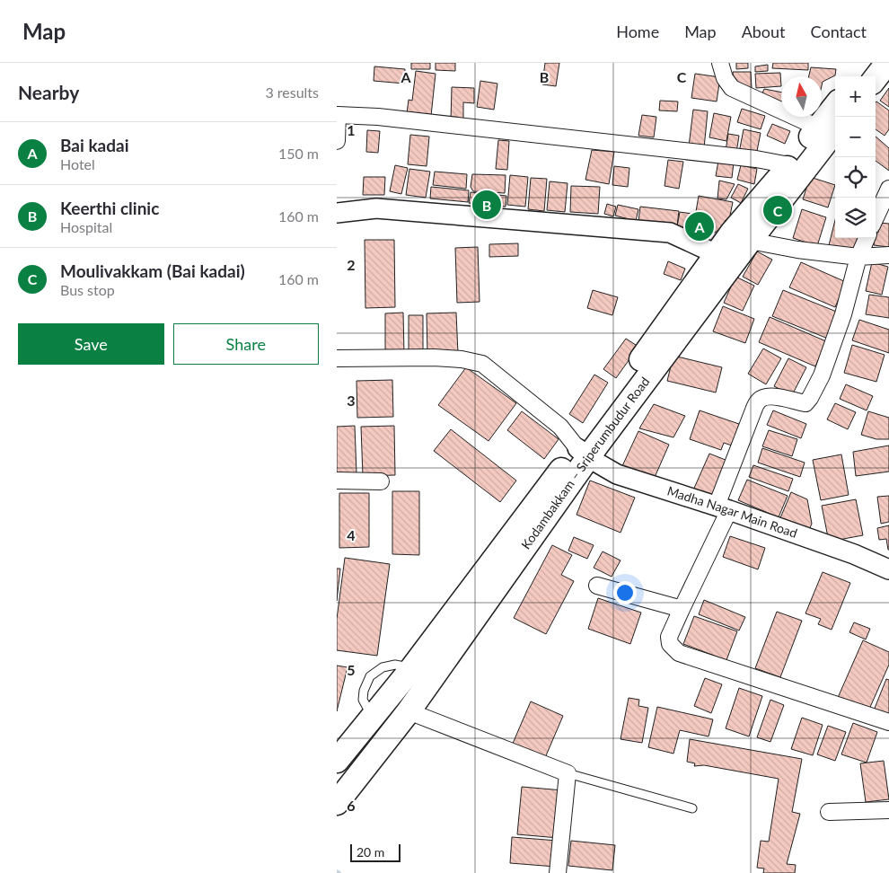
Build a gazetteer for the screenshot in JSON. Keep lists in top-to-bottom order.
{
  "streets": {
    "main road": ["Kodambakkam – Sriperumbudur Road"],
    "street": ["Madha Nagar Main Road"]
  },
  "crossings": [
    ["Kodambakkam – Sriperumbudur Road", "Madha Nagar Main Road"]
  ],
  "scale_bar": "20 m",
  "north": "top",
  "page": {
    "header": "Map",
    "nav": [
      "Home",
      "Map",
      "About",
      "Contact"
    ],
    "heading": ["Nearby", "3 results"],
    "map_buttons": ["+", "−"],
    "list": [
      {
        "mark": "A",
        "name": "Bai kadai",
        "note": "Hotel",
        "value": "150 m"
      },
      {
        "mark": "B",
        "name": "Keerthi clinic",
        "note": "Hospital",
        "value": "160 m"
      },
      {
        "mark": "C",
        "name": "Moulivakkam (Bai kadai)",
        "note": "Bus stop",
        "value": "160 m"
      }
    ],
    "pins": ["B", "C", "A"],
    "buttons": ["Save", "Share"],
    "scale": "20 m"
  },
  "grid": {
    "columns": ["A", "B", "C"],
    "rows": [
      "1",
      "2",
      "3",
      "4",
      "5",
      "6"
    ]
  }
}
